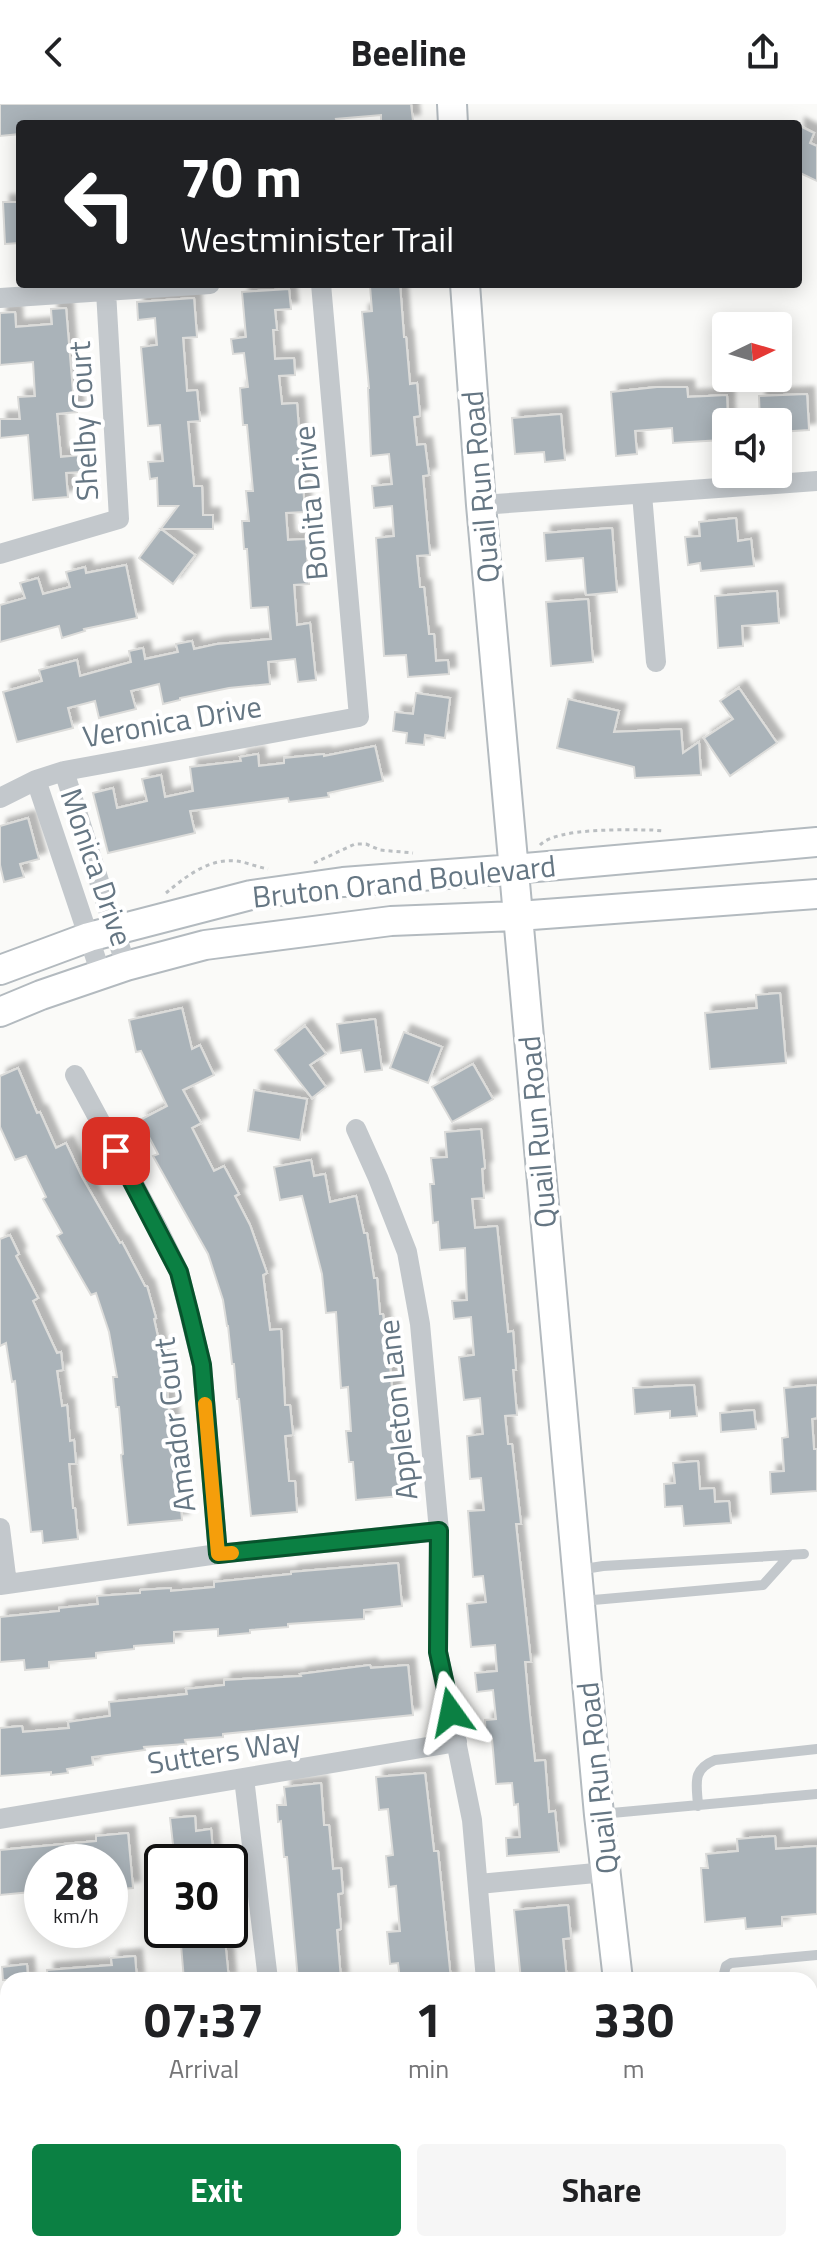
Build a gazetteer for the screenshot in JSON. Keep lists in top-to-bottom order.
{
  "streets": {
    "street": [
      "Shelby Court",
      "Quail Run Road",
      "Bonita Drive",
      "Veronica Drive",
      "Monica Drive",
      "Bruton Orand Boulevard",
      "Appleton Lane",
      "Amador Court",
      "Sutters Way"
    ]
  },
  "crossings": [
    ["Quail Run Road", "Bruton Orand Boulevard"],
    ["Bonita Drive", "Veronica Drive"],
    ["Veronica Drive", "Monica Drive"],
    ["Monica Drive", "Bruton Orand Boulevard"],
    ["Appleton Lane", "Sutters Way"]
  ],
  "north": "right",
  "page": {
    "header": "Beeline",
    "turn": ["70 m", "Westminister Trail"],
    "speed": "28 km/h",
    "limit": "30",
    "eta": [
      "07:37",
      "Arrival",
      "1",
      "min",
      "330",
      "m"
    ],
    "buttons": ["Exit", "Share"]
  }
}
